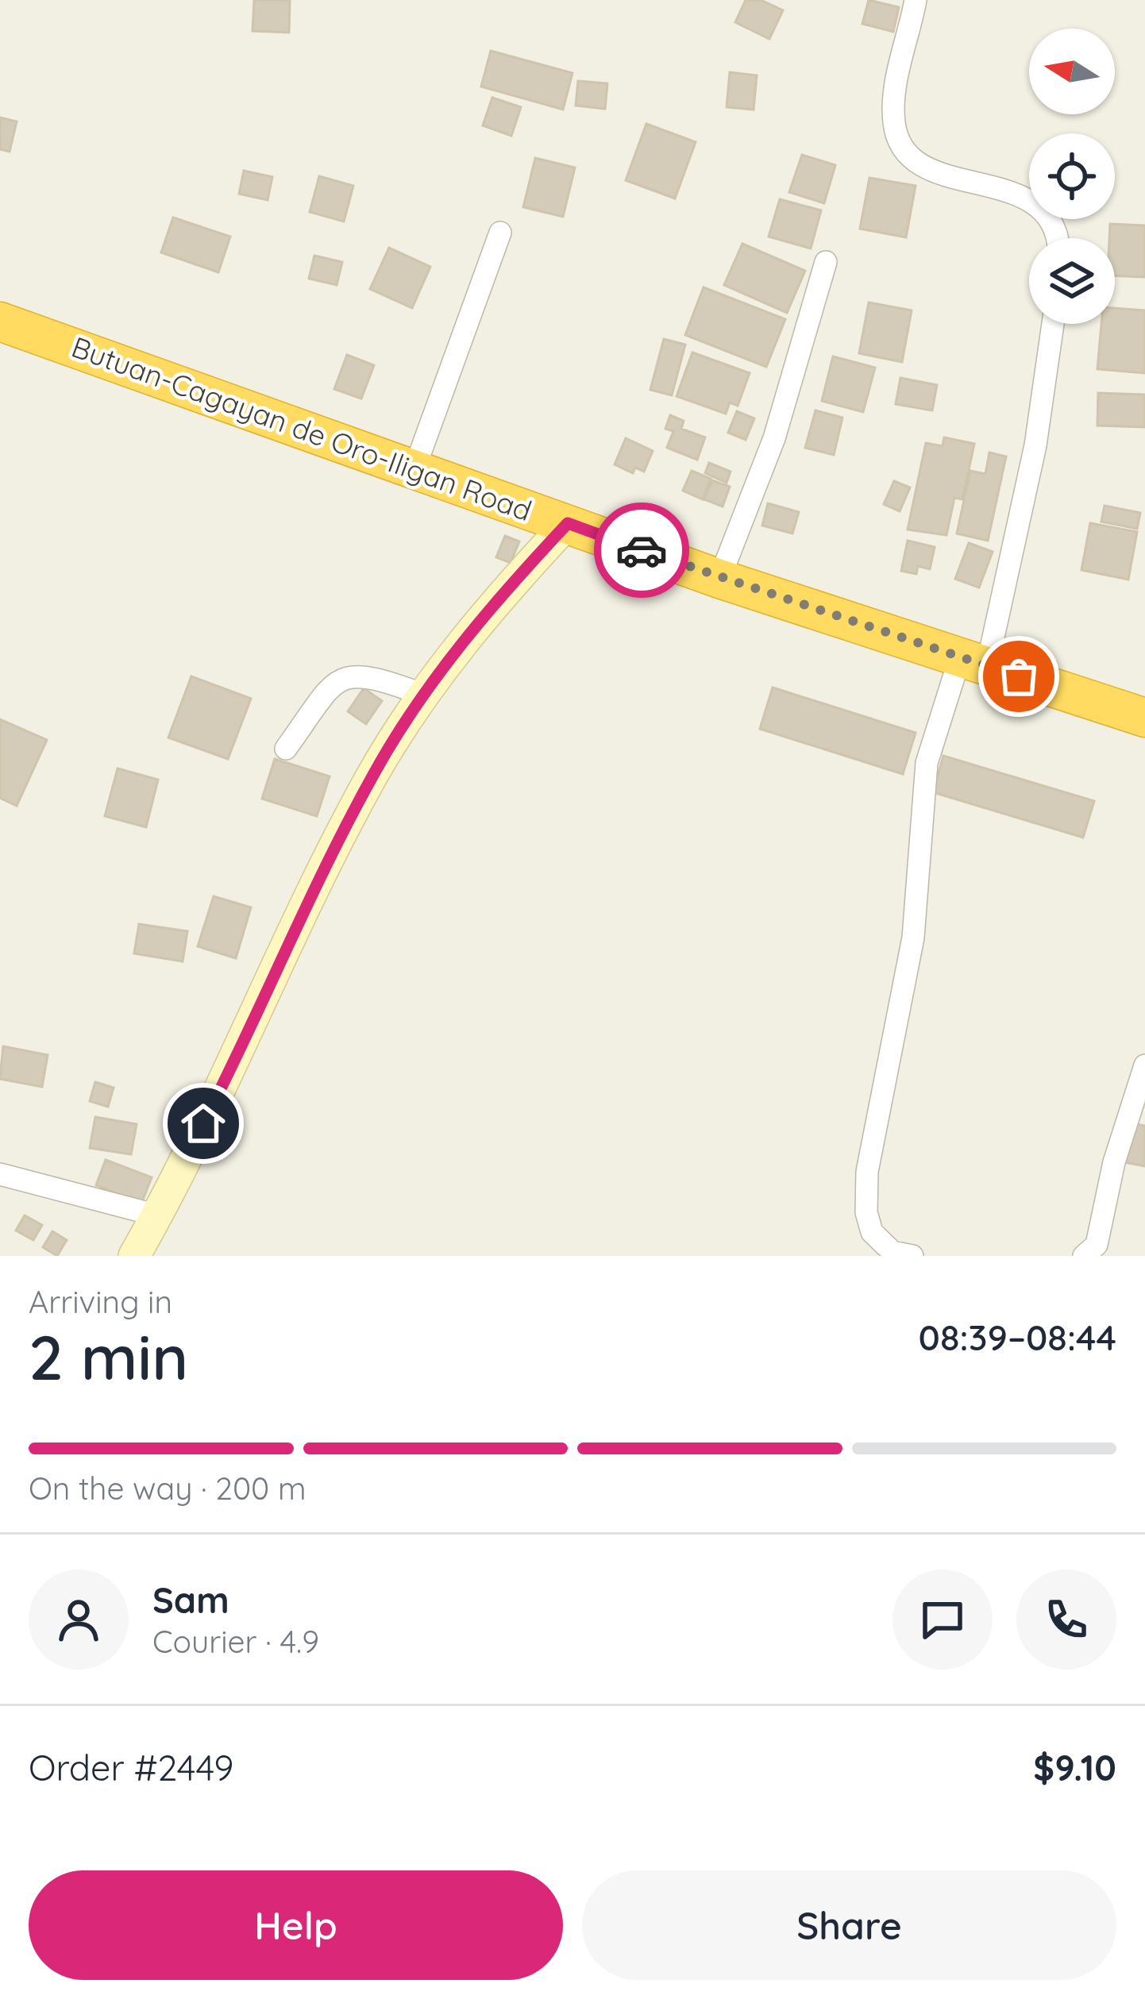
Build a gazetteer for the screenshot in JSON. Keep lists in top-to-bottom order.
{
  "streets": {
    "highway": ["Butuan-Cagayan de Oro-Iligan Road"]
  },
  "north": "left",
  "page": {
    "heading": ["2 min", "Arriving in", "08:39–08:44"],
    "panel": [
      "Sam",
      "Courier · 4.9",
      "Order #2449",
      "$9.10"
    ],
    "bar": "On the way · 200 m",
    "buttons": ["Help", "Share"]
  }
}
